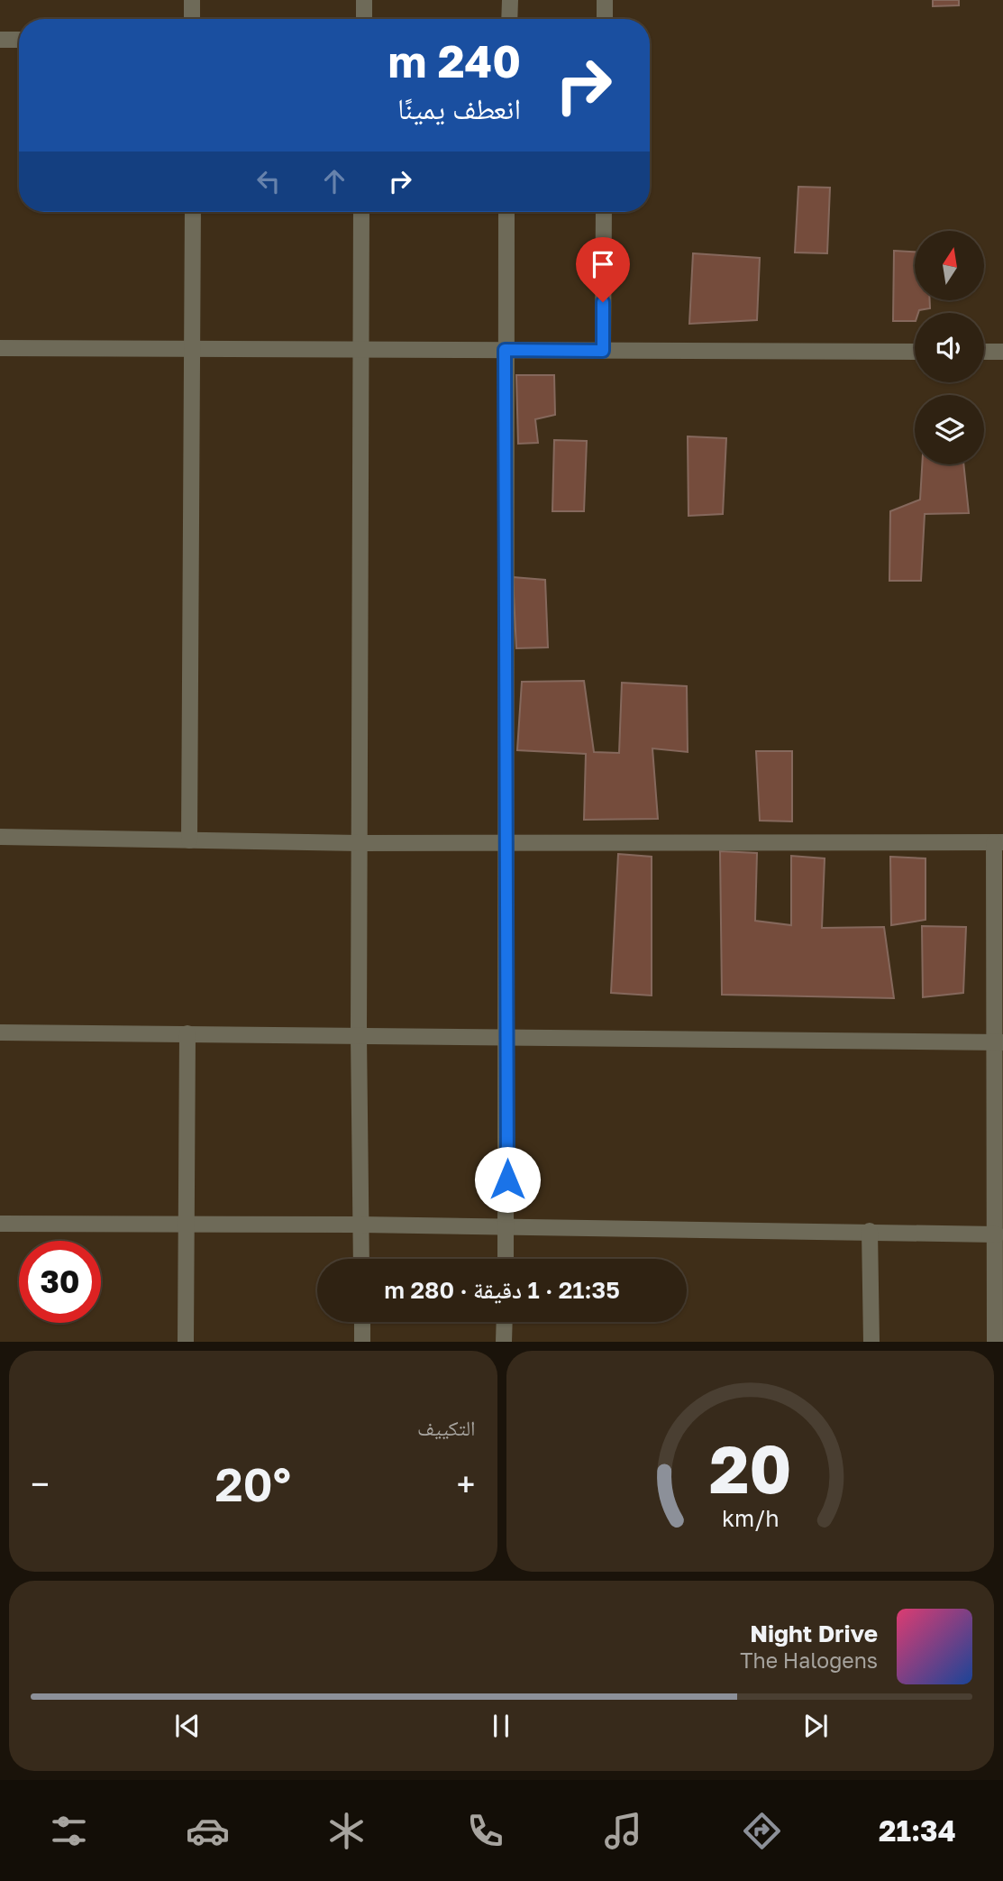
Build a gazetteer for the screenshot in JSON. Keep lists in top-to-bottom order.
{
  "north": "top",
  "page": {
    "turn": ["240 m", "انعطف يمينًا"],
    "limit": "30",
    "trip": "21:35 · 1 دقيقة · 280 m",
    "tile": "التكييف",
    "heat": ["−", "20°", "+"],
    "song": ["Night Drive", "The Halogens"],
    "tabs": "21:34",
    "gauge": ["20", "km/h"]
  }
}
